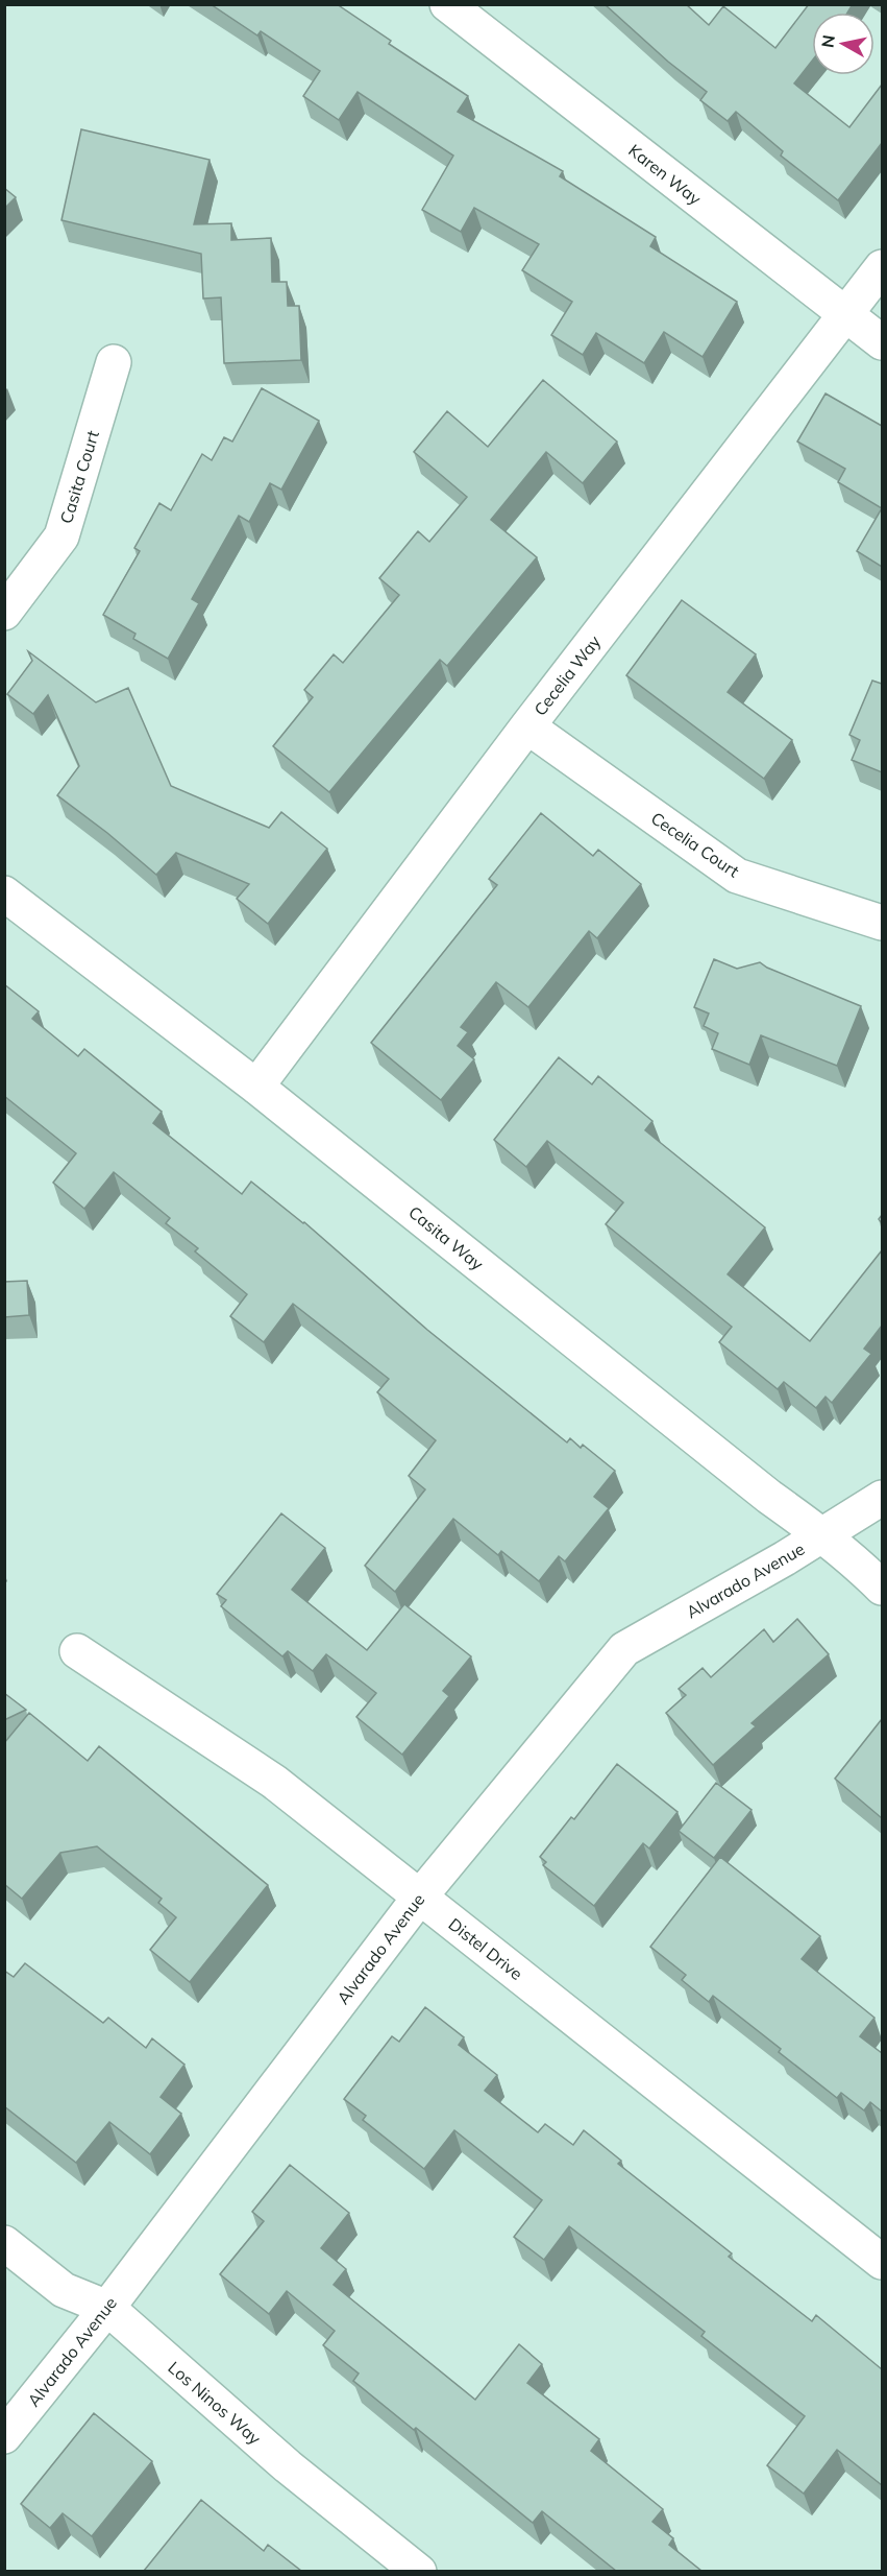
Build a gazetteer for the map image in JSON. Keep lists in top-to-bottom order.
{
  "streets": {
    "street": [
      "Karen Way",
      "Casita Court",
      "Cecelia Way",
      "Cecelia Court",
      "Casita Way",
      "Alvarado Avenue",
      "Distel Drive",
      "Los Ninos Way"
    ]
  },
  "crossings": [
    ["Karen Way", "Cecelia Way"],
    ["Cecelia Way", "Cecelia Court"],
    ["Cecelia Way", "Casita Way"],
    ["Casita Way", "Alvarado Avenue"],
    ["Alvarado Avenue", "Distel Drive"],
    ["Alvarado Avenue", "Los Ninos Way"]
  ],
  "north": "left"
}
